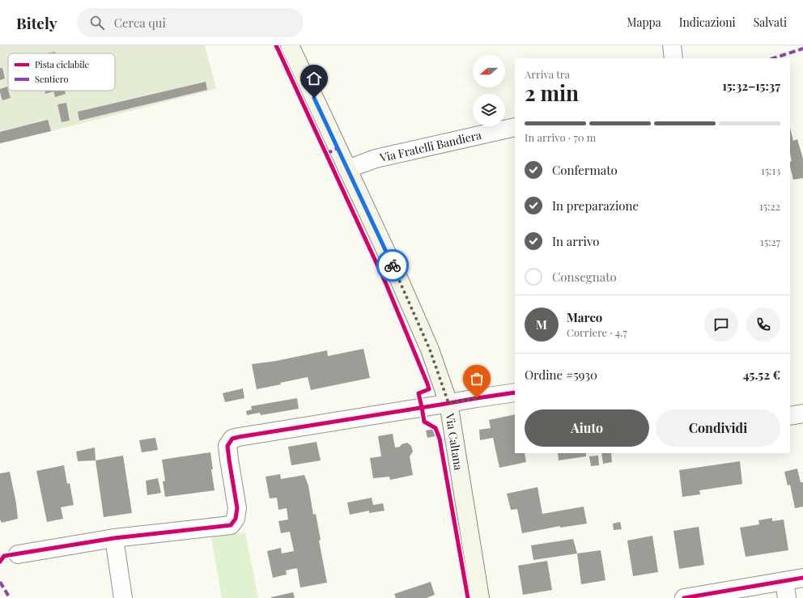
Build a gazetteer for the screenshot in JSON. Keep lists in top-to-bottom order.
{
  "streets": {
    "main road": ["Via Caltana"],
    "street": ["Via Fratelli Bandiera"]
  },
  "crossings": [
    ["Via Fratelli Bandiera", "Via Caltana"]
  ],
  "legend": ["Pista ciclabile", "Sentiero"],
  "north": "left",
  "page": {
    "header": "Bitely",
    "search": "Cerca qui",
    "nav": ["Mappa", "Indicazioni", "Salvati"],
    "heading": ["2 min", "Arriva tra", "15:32–15:37"],
    "panel": [
      "Marco",
      "Corriere · 4.7",
      "Ordine #5930",
      "45.52 €"
    ],
    "bar": "In arrivo · 70 m",
    "list": [
      ["Confermato", "15:13"],
      ["In preparazione", "15:22"],
      ["In arrivo", "15:27"],
      "Consegnato"
    ],
    "round": "M",
    "buttons": ["Aiuto", "Condividi"]
  }
}
